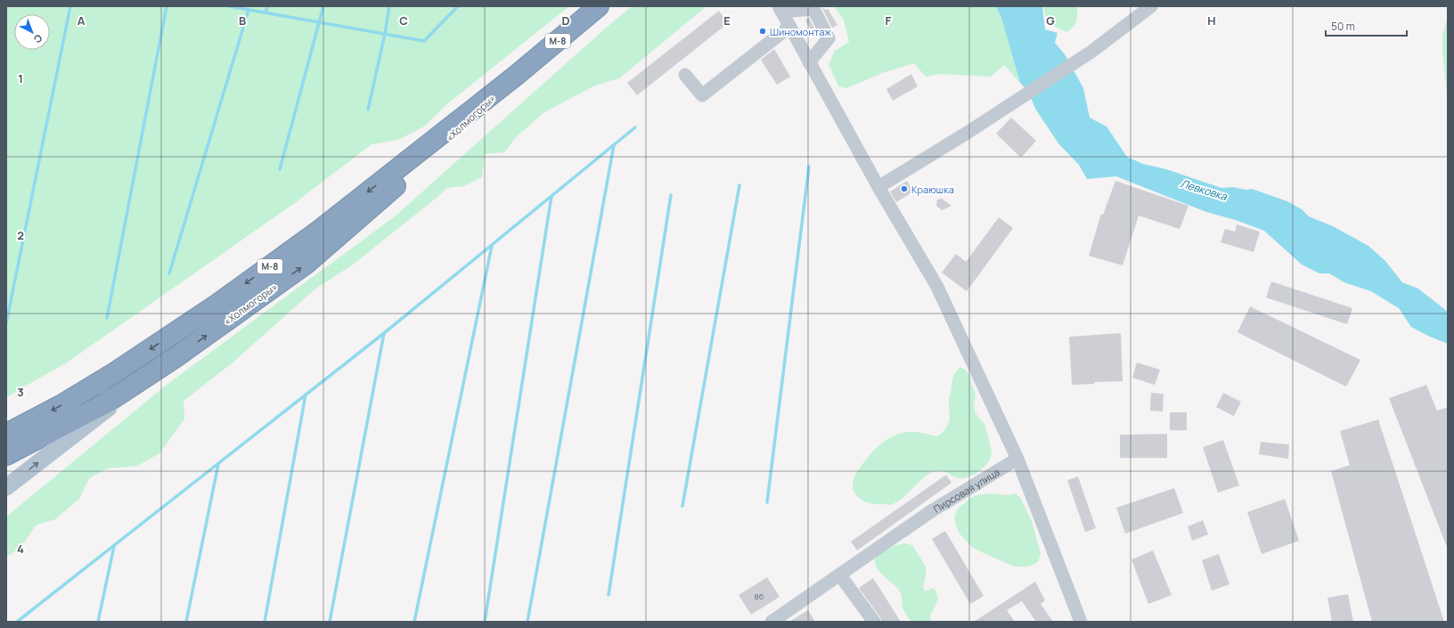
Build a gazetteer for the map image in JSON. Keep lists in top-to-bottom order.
{
  "streets": {
    "highway": ["М-8", "«Холмогоры»"],
    "street": ["Пирсовая улица"]
  },
  "water": ["Левковка"],
  "places": ["Шиномонтаж", "Краюшка"],
  "house_numbers": ["86"],
  "scale_bar": "50 m",
  "north": "bottom right",
  "grid": {
    "columns": [
      "A",
      "B",
      "C",
      "D",
      "E",
      "F",
      "G",
      "H"
    ],
    "rows": [
      "1",
      "2",
      "3",
      "4"
    ]
  }
}
